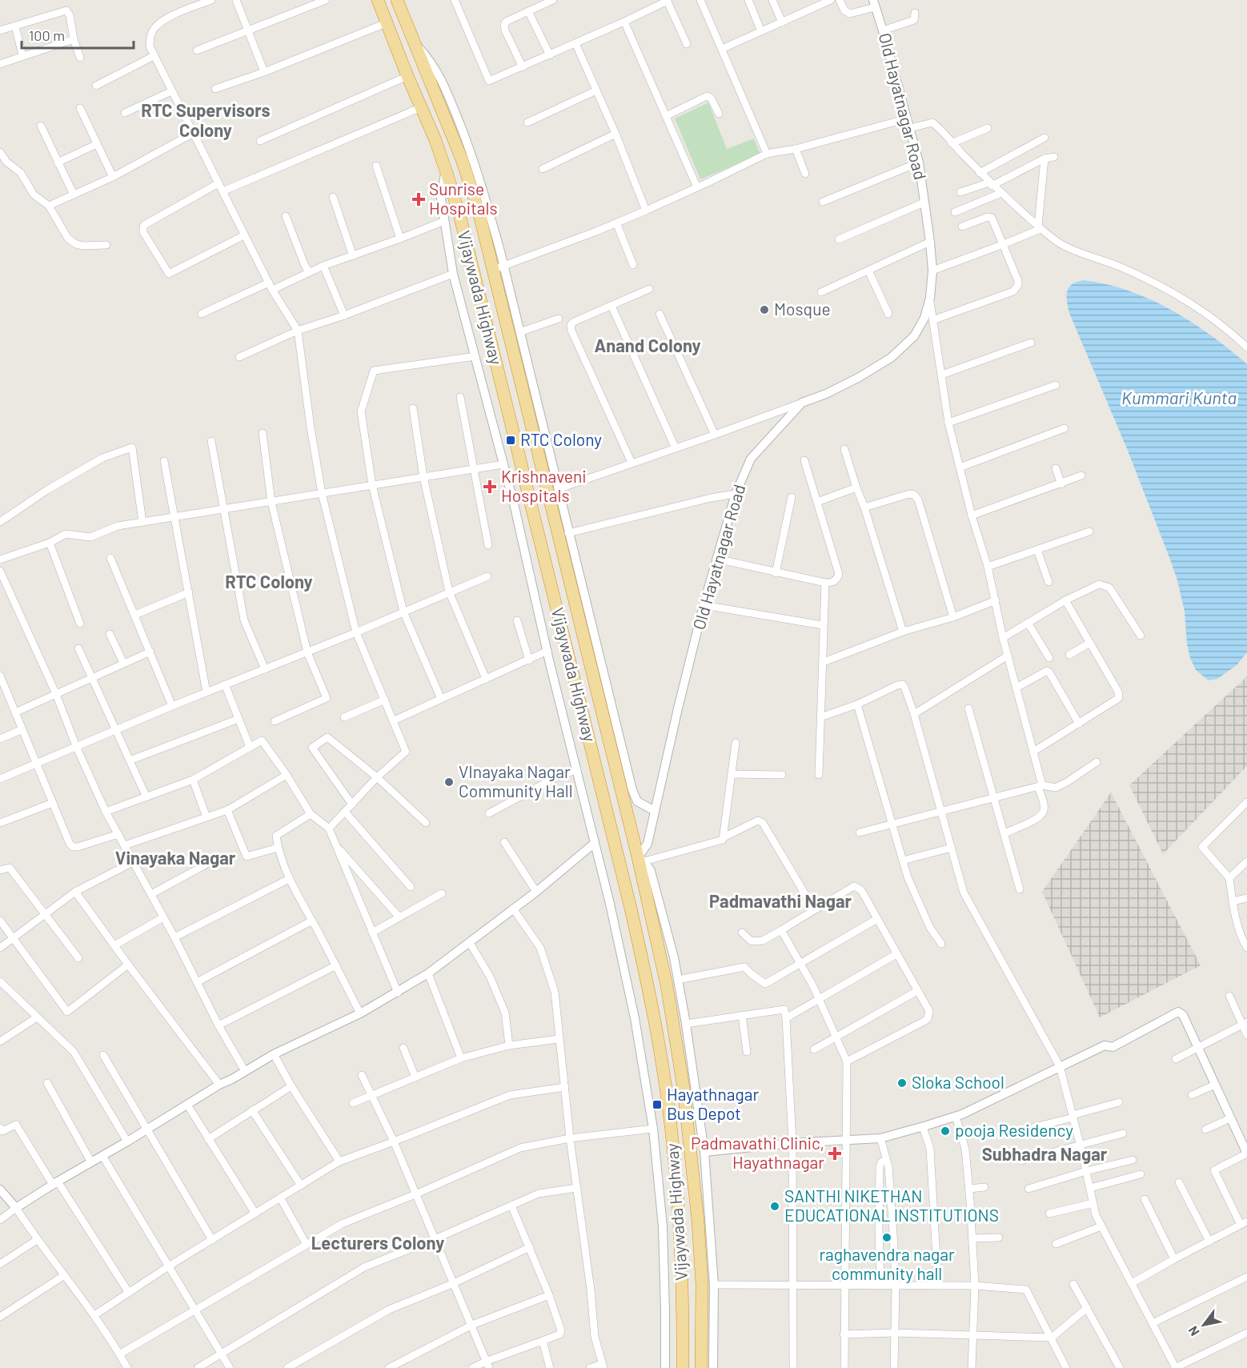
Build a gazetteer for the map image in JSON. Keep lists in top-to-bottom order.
{
  "streets": {
    "highway": ["Vijaywada Highway"],
    "street": ["Old Hayatnagar Road"]
  },
  "crossings": [
    ["Old Hayatnagar Road", "Vijaywada Highway"]
  ],
  "districts": [
    "RTC Supervisors Colony",
    "Anand Colony",
    "RTC Colony",
    "Vinayaka Nagar",
    "Padmavathi Nagar",
    "Subhadra Nagar",
    "Lecturers Colony"
  ],
  "water": ["Kummari Kunta"],
  "places": {
    "health": ["Sunrise Hospitals", "Krishnaveni Hospitals", "Padmavathi Clinic, Hayathnagar"],
    "other": [
      "Mosque",
      "VInayaka Nagar Community Hall",
      "Sloka School",
      "pooja Residency",
      "SANTHI NIKETHAN EDUCATIONAL INSTITUTIONS",
      "raghavendra nagar community hall"
    ],
    "transit": ["RTC Colony", "Hayathnagar Bus Depot"]
  },
  "scale_bar": "100 m",
  "north": "bottom left"
}
